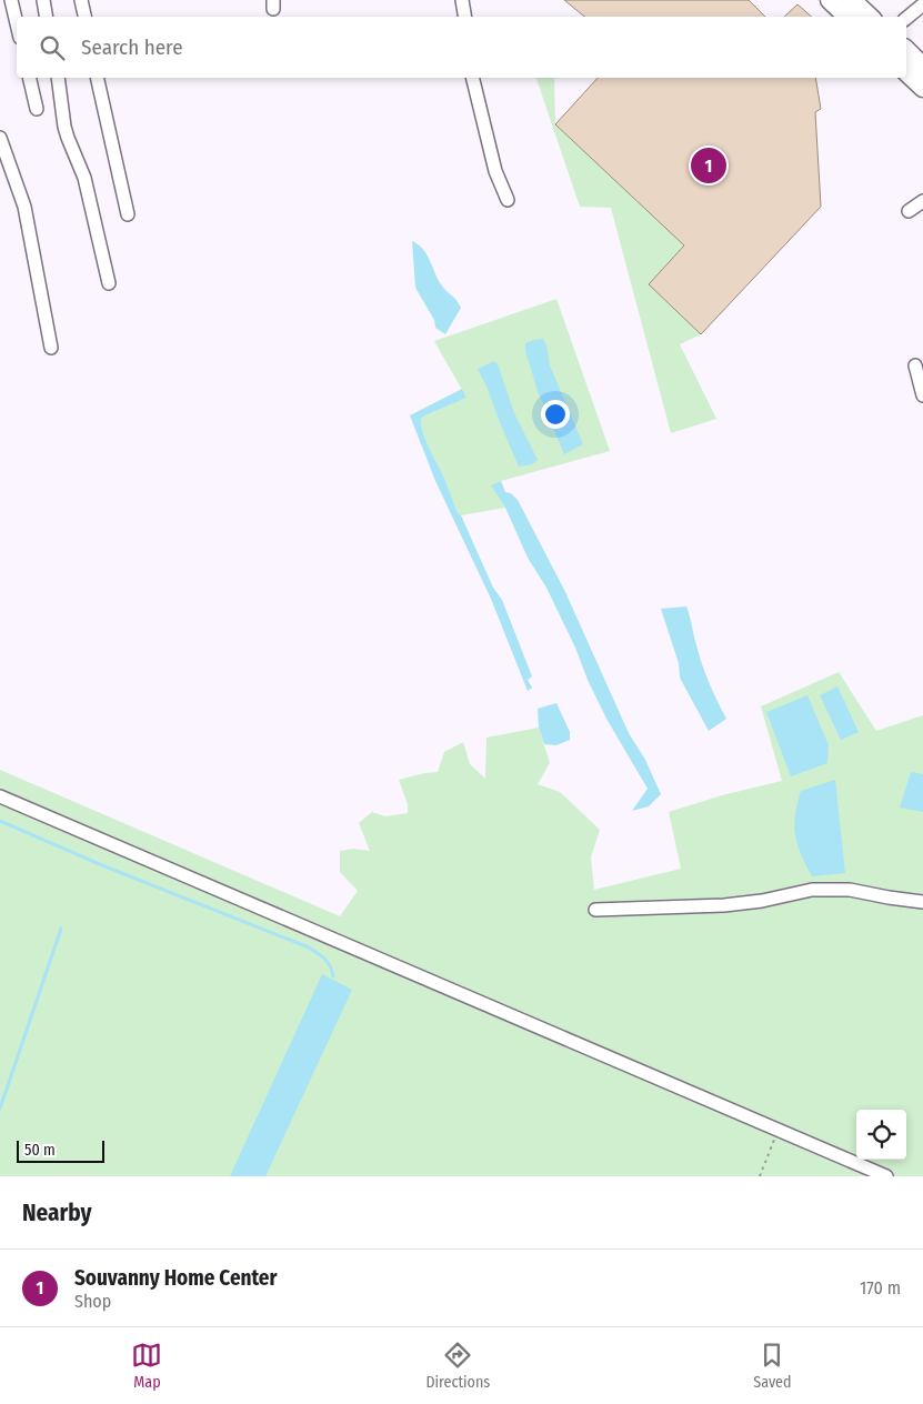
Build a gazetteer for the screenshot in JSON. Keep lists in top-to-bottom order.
{
  "scale_bar": "50 m",
  "page": {
    "search": "Search here",
    "pins": "1",
    "scale": "50 m",
    "heading": "Nearby",
    "list": [
      {
        "mark": "1",
        "name": "Souvanny Home Center",
        "note": "Shop",
        "value": "170 m"
      }
    ],
    "nav": ["Map", "Directions", "Saved"]
  }
}
